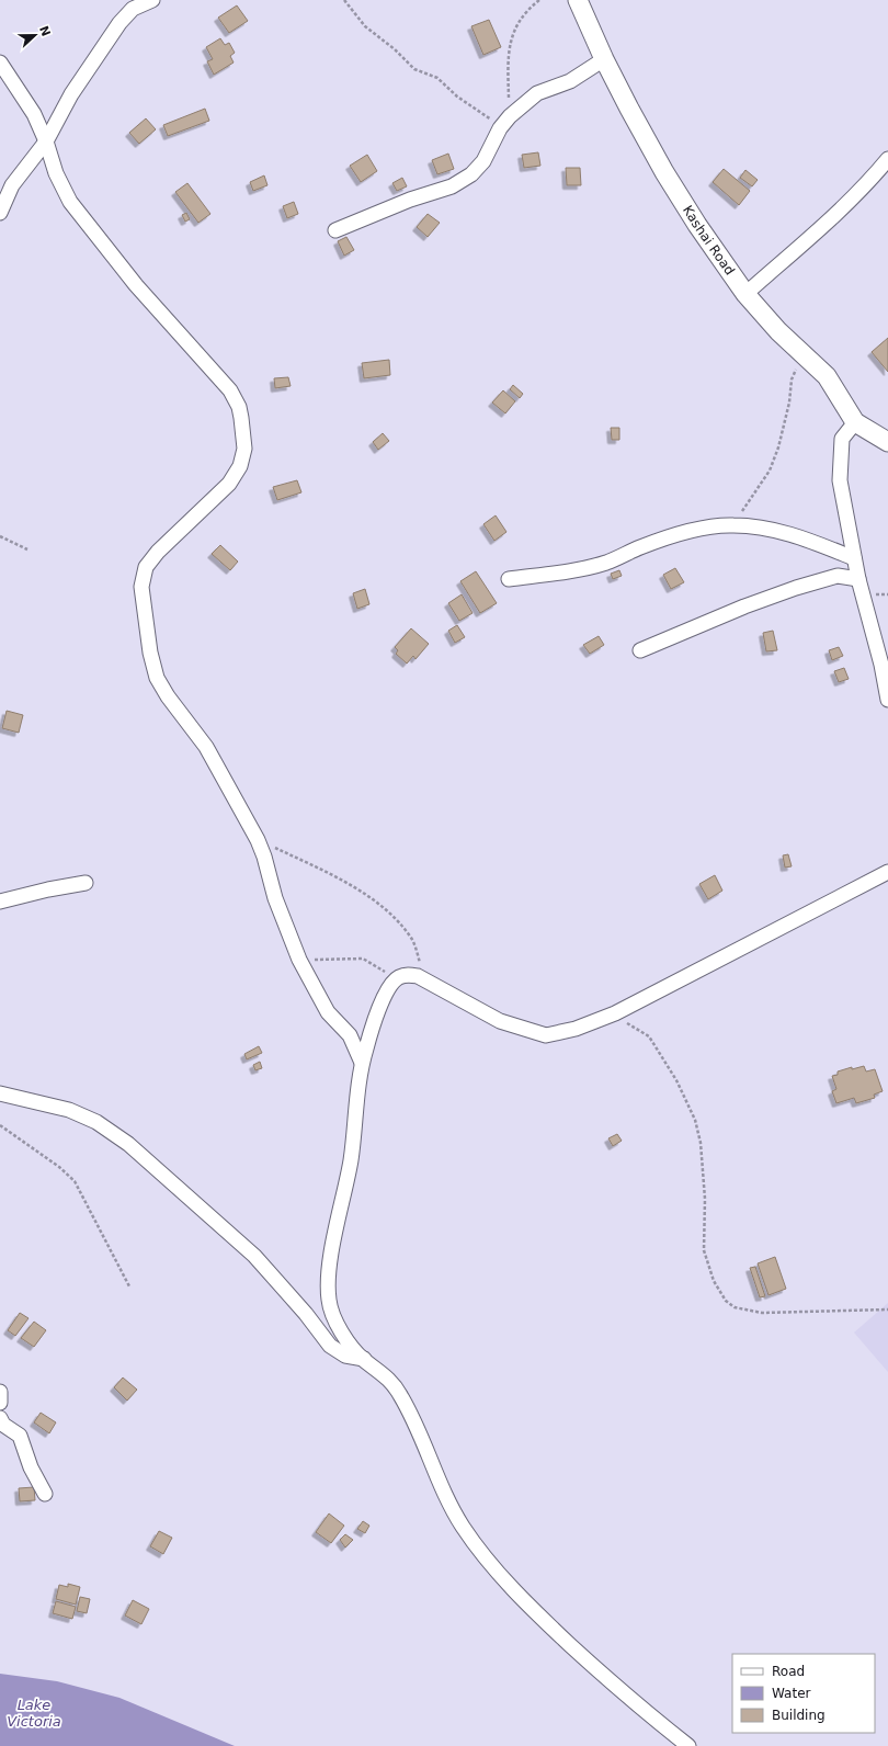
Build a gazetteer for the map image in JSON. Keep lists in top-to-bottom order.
{
  "streets": {
    "street": ["Kashai Road"]
  },
  "water": ["Lake Victoria"],
  "legend": ["Road", "Water", "Building"],
  "north": "right"
}
